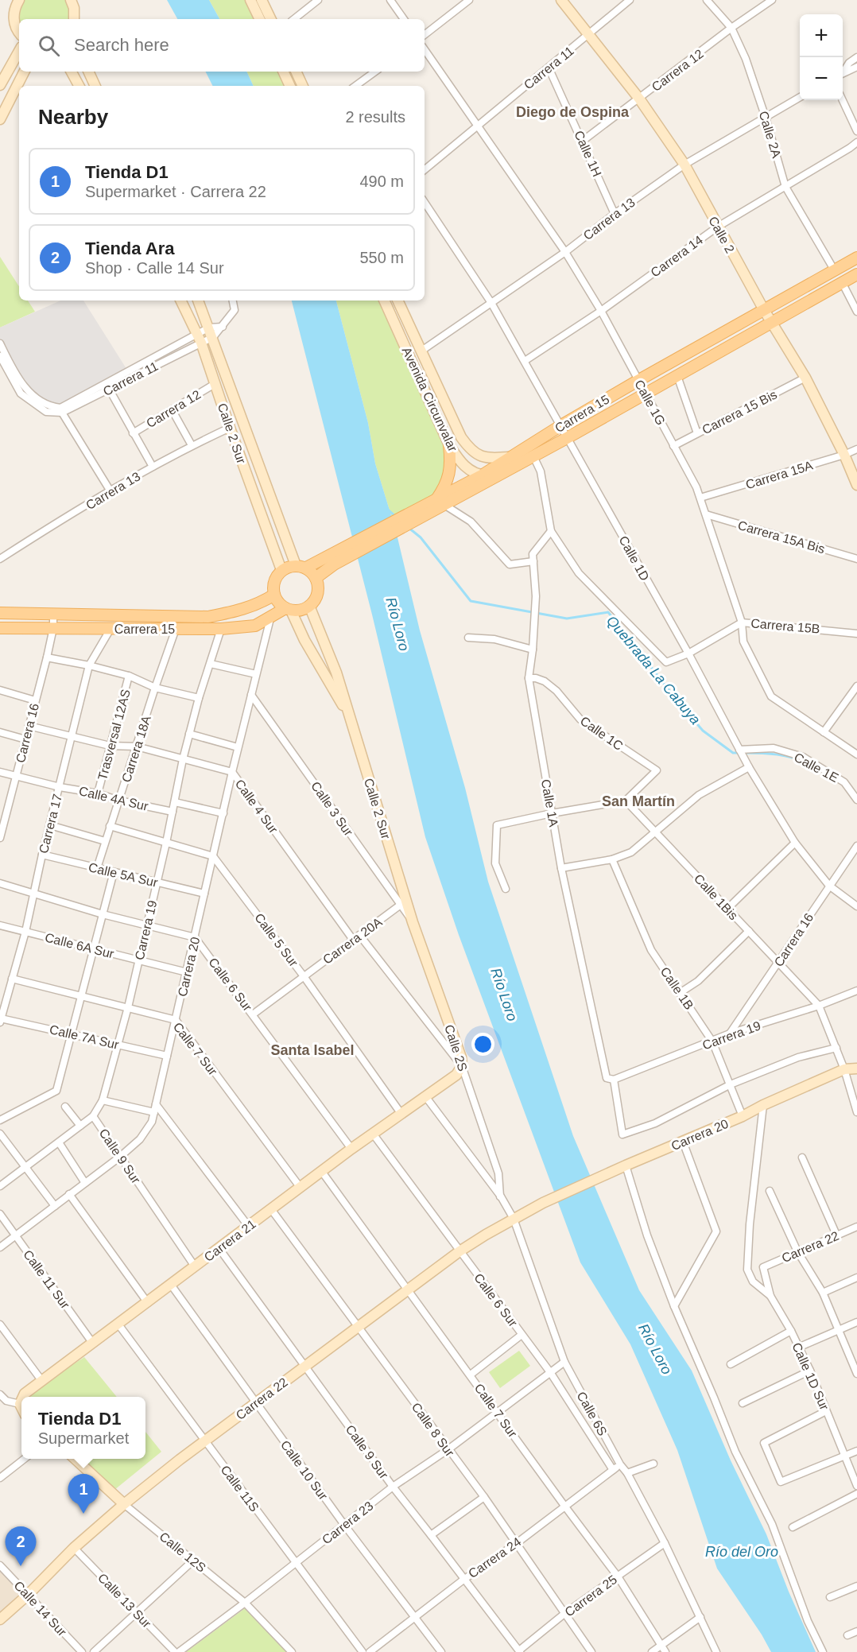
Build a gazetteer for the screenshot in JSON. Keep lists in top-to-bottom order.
{
  "streets": {
    "main road": ["Carrera 15"],
    "street": [
      "Carrera 11",
      "Carrera 12",
      "Calle 2A",
      "Calle 1H",
      "Carrera 13",
      "Calle 2",
      "Carrera 14",
      "Avenida Circunvalar",
      "Calle 1G",
      "Carrera 15 Bis",
      "Calle 2 Sur",
      "Carrera 15A",
      "Carrera 15A Bis",
      "Calle 1D",
      "Carrera 15B",
      "Carrera 16",
      "Calle 1C",
      "Trasversal 12AS",
      "Carrera 18A",
      "Calle 1E",
      "Calle 4A Sur",
      "Calle 1A",
      "Calle 4 Sur",
      "Calle 3 Sur",
      "Carrera 17",
      "Calle 5A Sur",
      "Calle 1Bis",
      "Carrera 19",
      "Calle 5 Sur",
      "Carrera 20A",
      "Calle 6A Sur",
      "Carrera 20",
      "Calle 6 Sur",
      "Calle 1B",
      "Calle 7A Sur",
      "Calle 2S",
      "Calle 7 Sur",
      "Calle 9 Sur",
      "Carrera 21",
      "Carrera 22",
      "Calle 11 Sur",
      "Calle 1D Sur",
      "Calle 6S",
      "Calle 8 Sur",
      "Calle 10 Sur",
      "Calle 11S",
      "Carrera 23",
      "Calle 12S",
      "Carrera 24",
      "Carrera 25",
      "Calle 13 Sur",
      "Calle 14 Sur"
    ]
  },
  "crossings": [
    ["Carrera 11", "Calle 1H"],
    ["Carrera 11", "Calle 2"],
    ["Carrera 11", "Calle 1G"],
    ["Carrera 11", "Calle 2 Sur"],
    ["Carrera 12", "Calle 2A"],
    ["Carrera 12", "Calle 1H"],
    ["Carrera 12", "Calle 2"],
    ["Carrera 12", "Calle 2 Sur"],
    ["Calle 2A", "Carrera 13"],
    ["Calle 2A", "Carrera 14"],
    ["Calle 2A", "Carrera 15"],
    ["Calle 1H", "Carrera 13"],
    ["Carrera 13", "Calle 2"],
    ["Carrera 13", "Avenida Circunvalar"],
    ["Carrera 13", "Calle 1G"],
    ["Carrera 13", "Calle 2 Sur"],
    ["Carrera 13", "Calle 1D"],
    ["Calle 2", "Carrera 14"],
    ["Calle 2", "Carrera 15 Bis"],
    ["Calle 2", "Carrera 15"],
    ["Calle 2", "Carrera 15A"],
    ["Carrera 14", "Calle 1G"],
    ["Carrera 14", "Calle 1D"],
    ["Avenida Circunvalar", "Carrera 15"],
    ["Calle 1G", "Carrera 15 Bis"],
    ["Calle 1G", "Carrera 15"],
    ["Calle 1G", "Carrera 15A"],
    ["Calle 1G", "Carrera 15A Bis"],
    ["Calle 1G", "Carrera 15B"],
    ["Carrera 15", "Calle 2 Sur"],
    ["Carrera 15", "Calle 1D"],
    ["Carrera 15", "Carrera 16"],
    ["Carrera 15", "Carrera 18A"],
    ["Carrera 15", "Carrera 17"],
    ["Carrera 15", "Carrera 19"],
    ["Carrera 15", "Carrera 20"],
    ["Calle 2 Sur", "Calle 3 Sur"],
    ["Calle 2 Sur", "Carrera 20A"],
    ["Calle 2 Sur", "Calle 2S"],
    ["Calle 1D", "Carrera 15B"],
    ["Calle 1D", "Carrera 16"],
    ["Calle 1D", "Calle 1E"],
    ["Carrera 15B", "Calle 1A"],
    ["Carrera 16", "Calle 4A Sur"],
    ["Carrera 16", "Calle 4 Sur"],
    ["Carrera 16", "Calle 1Bis"],
    ["Carrera 16", "Carrera 19"],
    ["Calle 1C", "Calle 1A"],
    ["Calle 1C", "Calle 1Bis"],
    ["Trasversal 12AS", "Calle 4A Sur"],
    ["Trasversal 12AS", "Calle 4 Sur"],
    ["Carrera 18A", "Calle 4A Sur"],
    ["Carrera 18A", "Calle 4 Sur"],
    ["Carrera 18A", "Calle 5A Sur"],
    ["Calle 4A Sur", "Carrera 17"],
    ["Calle 4A Sur", "Carrera 19"],
    ["Calle 1A", "Carrera 19"],
    ["Calle 1A", "Calle 1B"],
    ["Calle 4 Sur", "Carrera 17"],
    ["Calle 4 Sur", "Carrera 19"],
    ["Calle 4 Sur", "Carrera 20A"],
    ["Calle 4 Sur", "Carrera 20"],
    ["Calle 4 Sur", "Calle 2S"],
    ["Calle 4 Sur", "Carrera 21"],
    ["Calle 3 Sur", "Carrera 20A"],
    ["Calle 3 Sur", "Carrera 20"],
    ["Calle 3 Sur", "Calle 2S"],
    ["Carrera 17", "Calle 5A Sur"],
    ["Carrera 17", "Calle 6A Sur"],
    ["Carrera 17", "Calle 7A Sur"],
    ["Carrera 17", "Calle 7 Sur"],
    ["Calle 5A Sur", "Carrera 19"],
    ["Calle 5A Sur", "Carrera 20"],
    ["Calle 1Bis", "Carrera 19"],
    ["Calle 1Bis", "Carrera 20"],
    ["Carrera 19", "Calle 6A Sur"],
    ["Carrera 19", "Calle 1B"],
    ["Carrera 19", "Calle 7A Sur"],
    ["Carrera 19", "Calle 7 Sur"],
    ["Carrera 19", "Calle 9 Sur"],
    ["Calle 5 Sur", "Carrera 20A"],
    ["Calle 5 Sur", "Carrera 20"],
    ["Calle 5 Sur", "Carrera 21"],
    ["Carrera 20A", "Calle 6 Sur"],
    ["Carrera 20A", "Calle 2S"],
    ["Calle 6A Sur", "Carrera 20"],
    ["Carrera 20", "Calle 6 Sur"],
    ["Carrera 20", "Calle 1B"],
    ["Carrera 20", "Calle 7A Sur"],
    ["Carrera 20", "Calle 7 Sur"],
    ["Carrera 20", "Calle 9 Sur"],
    ["Carrera 20", "Carrera 22"],
    ["Carrera 20", "Calle 11 Sur"],
    ["Calle 6 Sur", "Carrera 21"],
    ["Calle 6 Sur", "Carrera 22"],
    ["Calle 6 Sur", "Carrera 23"],
    ["Calle 6 Sur", "Carrera 24"],
    ["Calle 2S", "Carrera 21"],
    ["Calle 7 Sur", "Carrera 21"],
    ["Calle 7 Sur", "Carrera 22"],
    ["Calle 7 Sur", "Carrera 23"],
    ["Calle 7 Sur", "Carrera 24"],
    ["Calle 7 Sur", "Carrera 25"],
    ["Calle 9 Sur", "Carrera 21"],
    ["Calle 9 Sur", "Carrera 22"],
    ["Calle 9 Sur", "Carrera 23"],
    ["Calle 9 Sur", "Carrera 24"],
    ["Calle 9 Sur", "Carrera 25"],
    ["Carrera 21", "Calle 11 Sur"],
    ["Carrera 21", "Calle 8 Sur"],
    ["Carrera 21", "Calle 10 Sur"],
    ["Carrera 21", "Calle 11S"],
    ["Carrera 22", "Calle 1D Sur"],
    ["Carrera 22", "Calle 8 Sur"],
    ["Carrera 22", "Calle 10 Sur"],
    ["Carrera 22", "Calle 11S"],
    ["Carrera 22", "Calle 12S"],
    ["Carrera 22", "Calle 13 Sur"],
    ["Carrera 22", "Calle 14 Sur"],
    ["Calle 6S", "Carrera 23"],
    ["Calle 6S", "Carrera 24"],
    ["Calle 8 Sur", "Carrera 23"],
    ["Calle 8 Sur", "Carrera 24"],
    ["Calle 8 Sur", "Carrera 25"],
    ["Calle 10 Sur", "Carrera 23"],
    ["Calle 10 Sur", "Carrera 24"],
    ["Calle 11S", "Carrera 23"],
    ["Carrera 23", "Calle 12S"]
  ],
  "districts": ["Diego de Ospina", "San Martín", "Santa Isabel"],
  "water": ["Río Loro", "Quebrada La Cabuya", "Río del Oro"],
  "page": {
    "map_buttons": ["+", "−"],
    "search": "Search here",
    "heading": ["Nearby", "2 results"],
    "list": [
      {
        "mark": "1",
        "name": "Tienda D1",
        "note": "Supermarket · Carrera 22",
        "value": "490 m"
      },
      {
        "mark": "2",
        "name": "Tienda Ara",
        "note": "Shop · Calle 14 Sur",
        "value": "550 m"
      }
    ],
    "popup": ["Tienda D1", "Supermarket"],
    "pins": ["1", "2"]
  }
}
